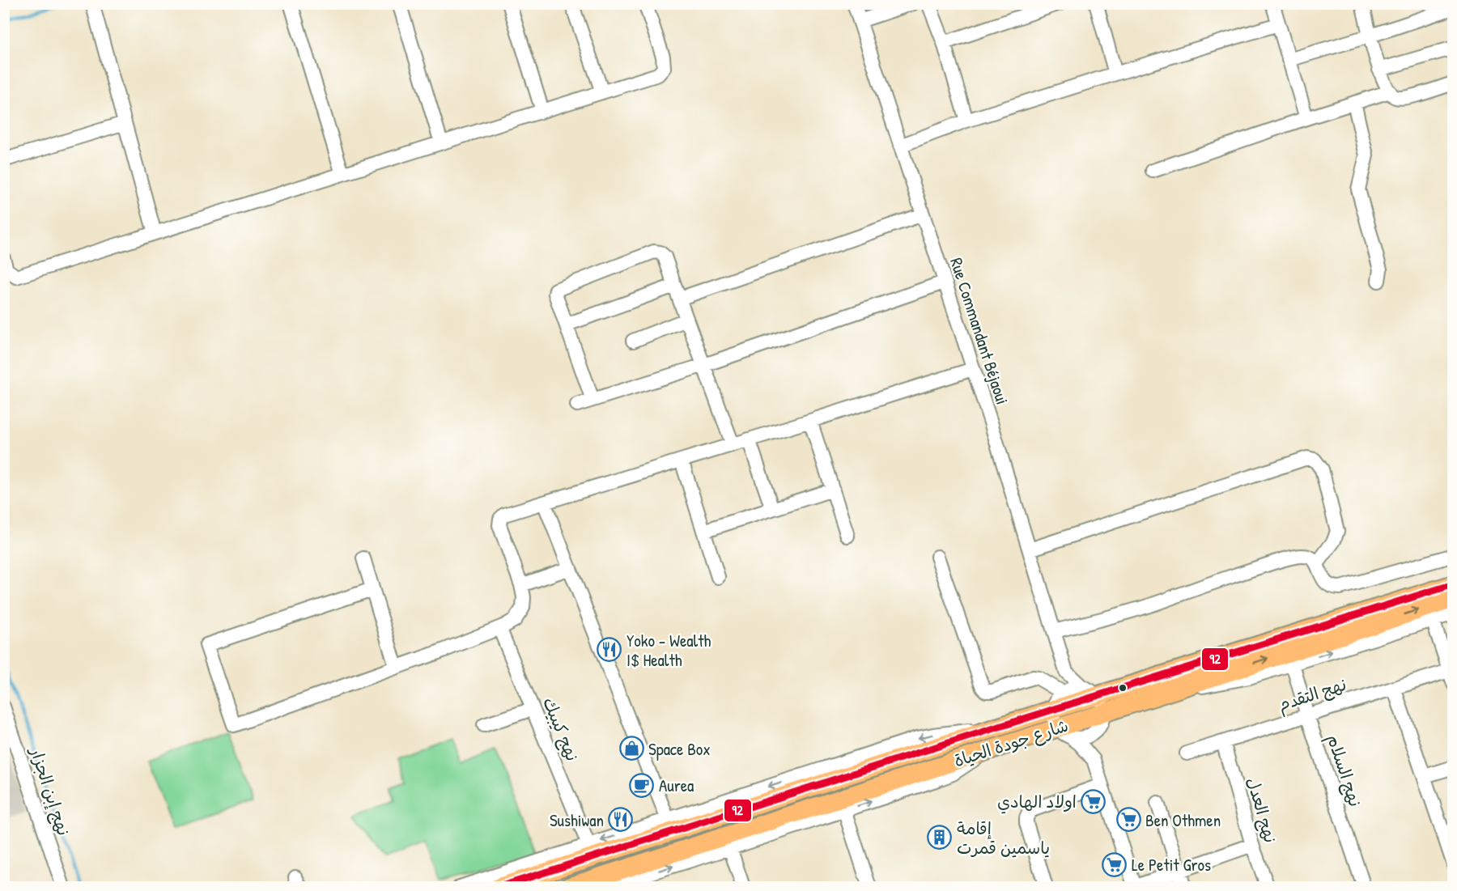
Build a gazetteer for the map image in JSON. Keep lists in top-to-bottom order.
{
  "streets": {
    "highway": ["شارع جودة الحياة"],
    "street": [
      "Rue Commandant Béjaoui",
      "نهج التقدم",
      "نهج كيبيك",
      "نهج السلام",
      "نهج إبن الجزار",
      "نهج العدل"
    ]
  },
  "crossings": [
    ["نهج التقدم", "نهج السلام"],
    ["نهج التقدم", "نهج العدل"]
  ],
  "places": {
    "restaurant": ["Yoko - Wealth I$ Health", "Sushiwan"],
    "shop": ["Space Box"],
    "cafe": ["Aurea"],
    "supermarket": ["اولاد الهادي", "Ben Othmen", "Le Petit Gros"],
    "building": ["إقامة ياسمين قمرت"]
  },
  "lines": ["transit line 92"]
}
